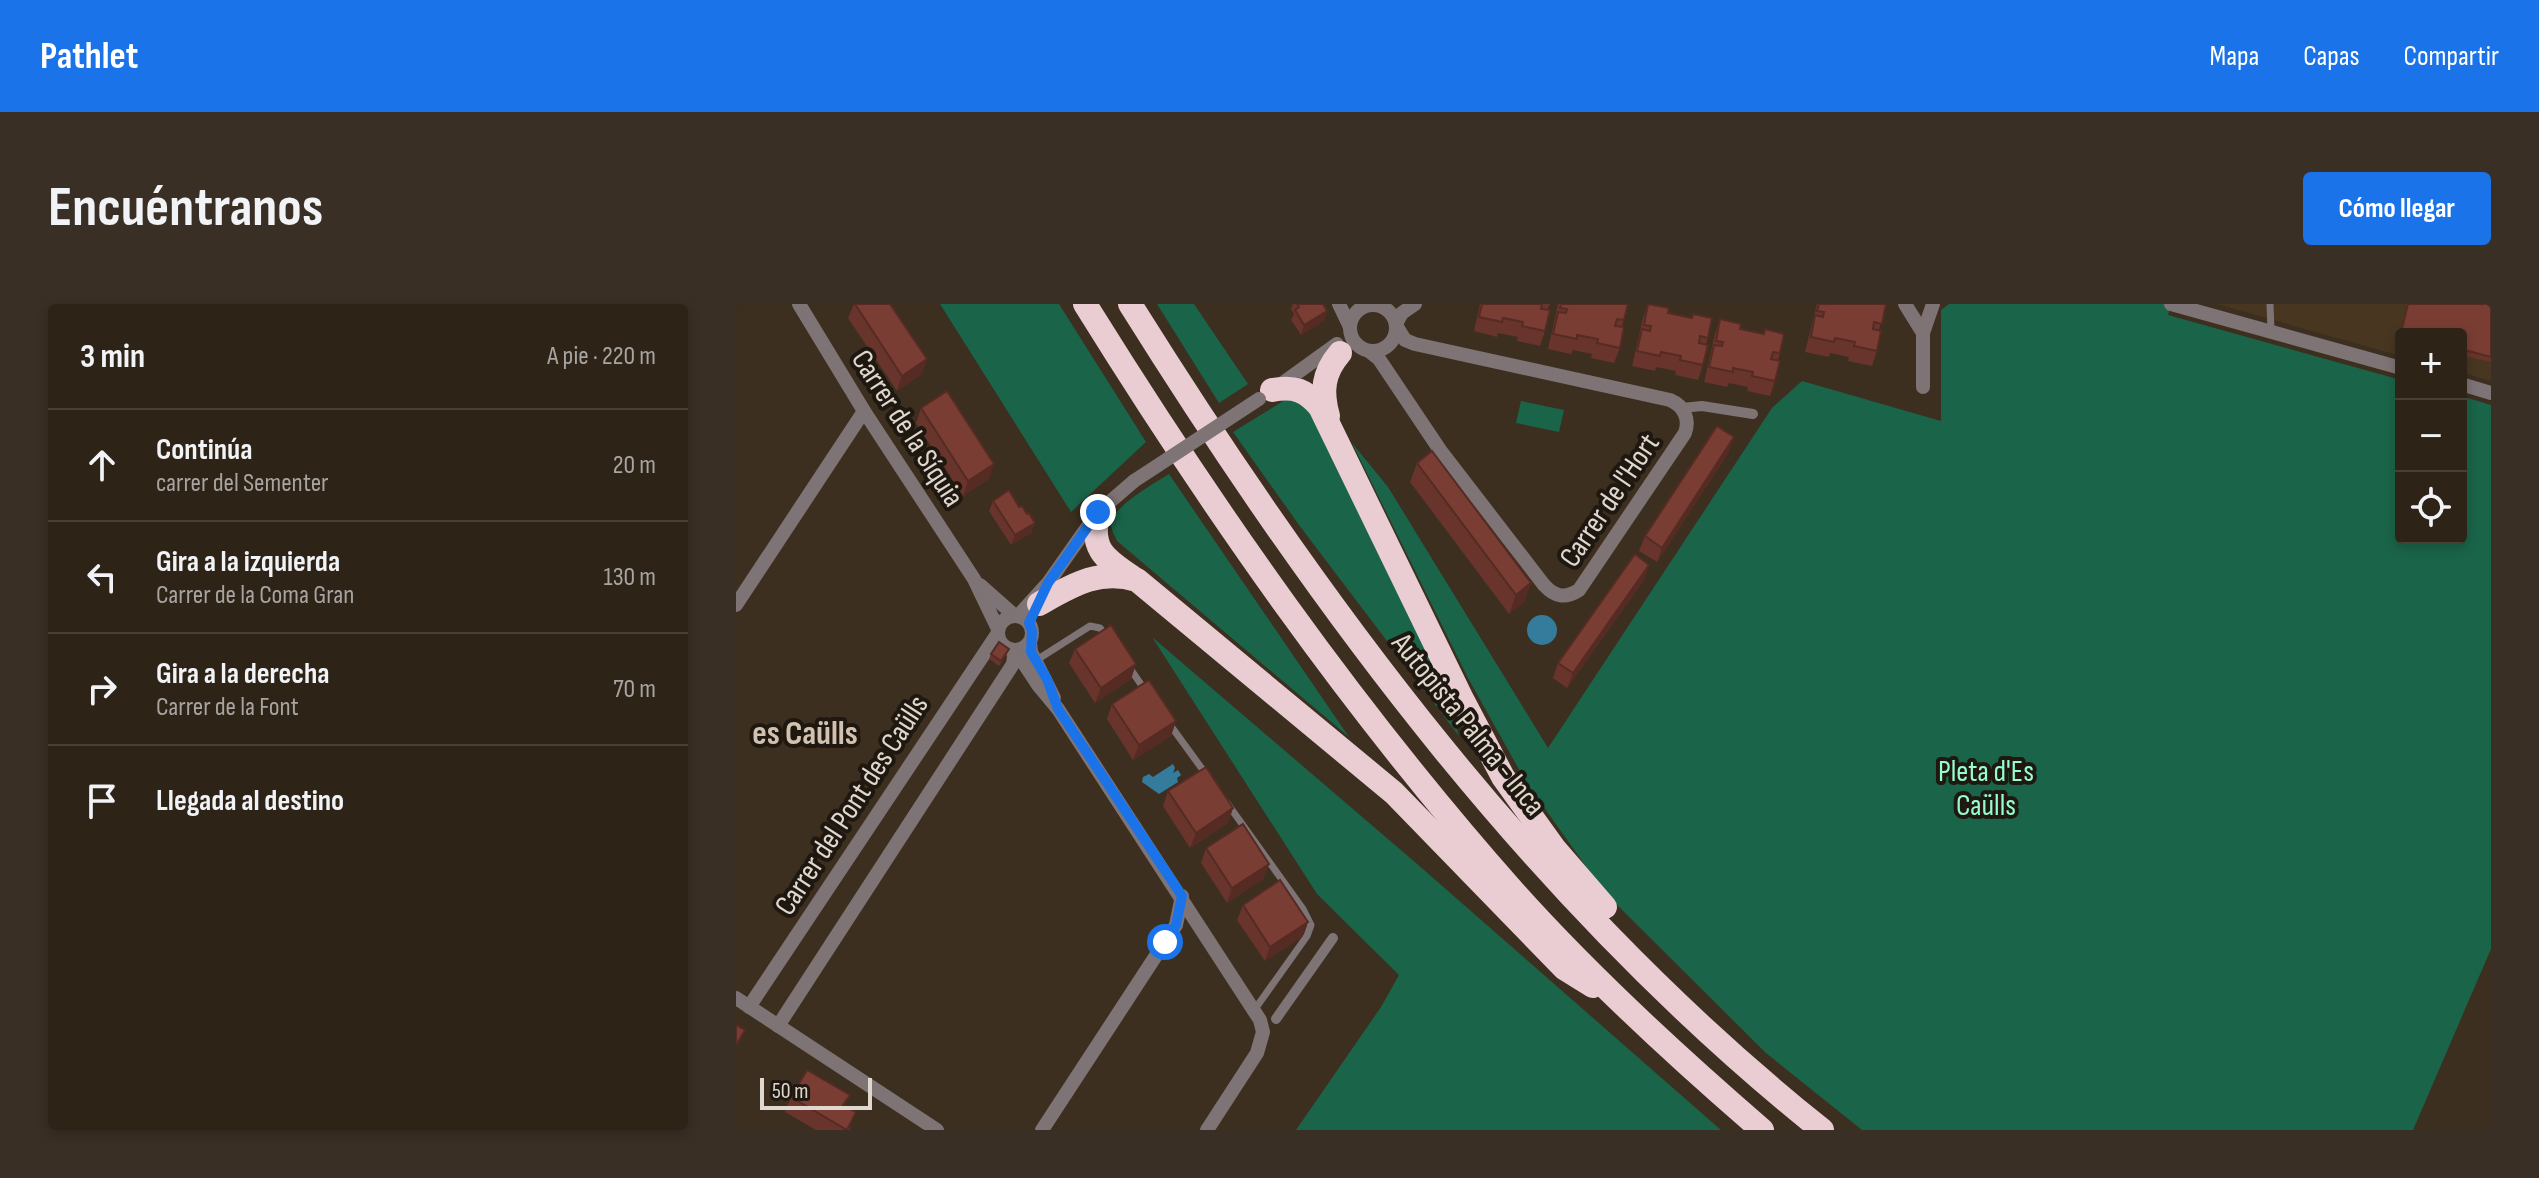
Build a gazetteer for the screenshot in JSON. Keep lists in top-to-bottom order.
{
  "streets": {
    "highway": ["Autopista Palma - Inca"],
    "street": ["Carrer de la Síquia", "Carrer de l'Hort", "Carrer del Pont des Caülls"]
  },
  "crossings": [
    ["Carrer de la Síquia", "Carrer del Pont des Caülls"]
  ],
  "districts": ["es Caülls"],
  "parks": ["Pleta d'Es Caülls"],
  "scale_bar": "50 m",
  "page": {
    "header": "Pathlet",
    "nav": ["Mapa", "Capas", "Compartir"],
    "buttons": "Cómo llegar",
    "title": "Encuéntranos",
    "heading": ["3 min", "A pie · 220 m"],
    "map_buttons": ["+", "−"],
    "list": [
      ["Continúa", "carrer del Sementer", "20 m"],
      ["Gira a la izquierda", "Carrer de la Coma Gran", "130 m"],
      ["Gira a la derecha", "Carrer de la Font", "70 m"],
      "Llegada al destino"
    ],
    "scale": "50 m"
  }
}
